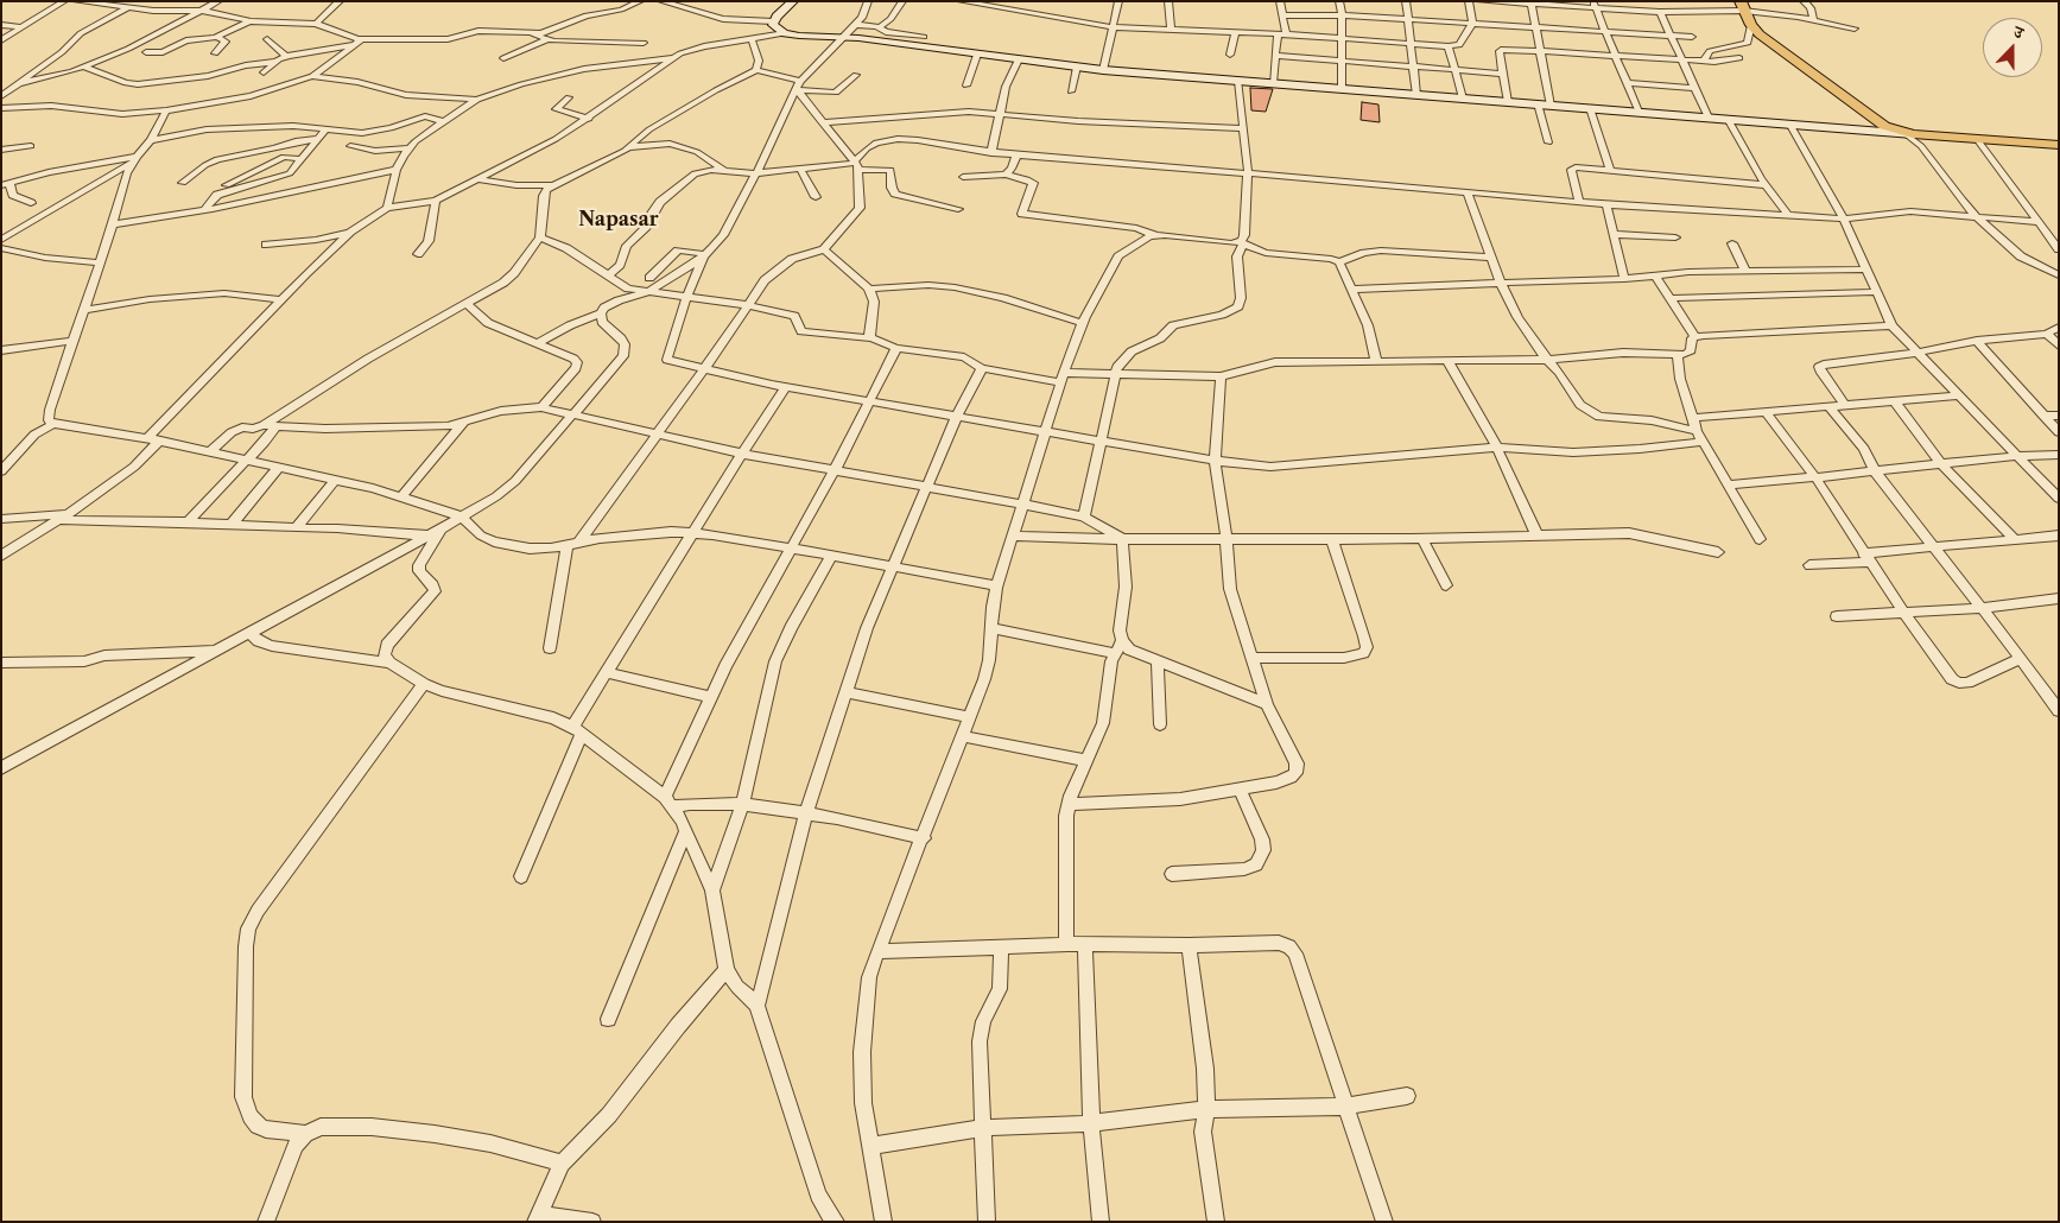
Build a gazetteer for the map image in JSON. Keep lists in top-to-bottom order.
{
  "districts": ["Napasar"],
  "north": "top"
}
